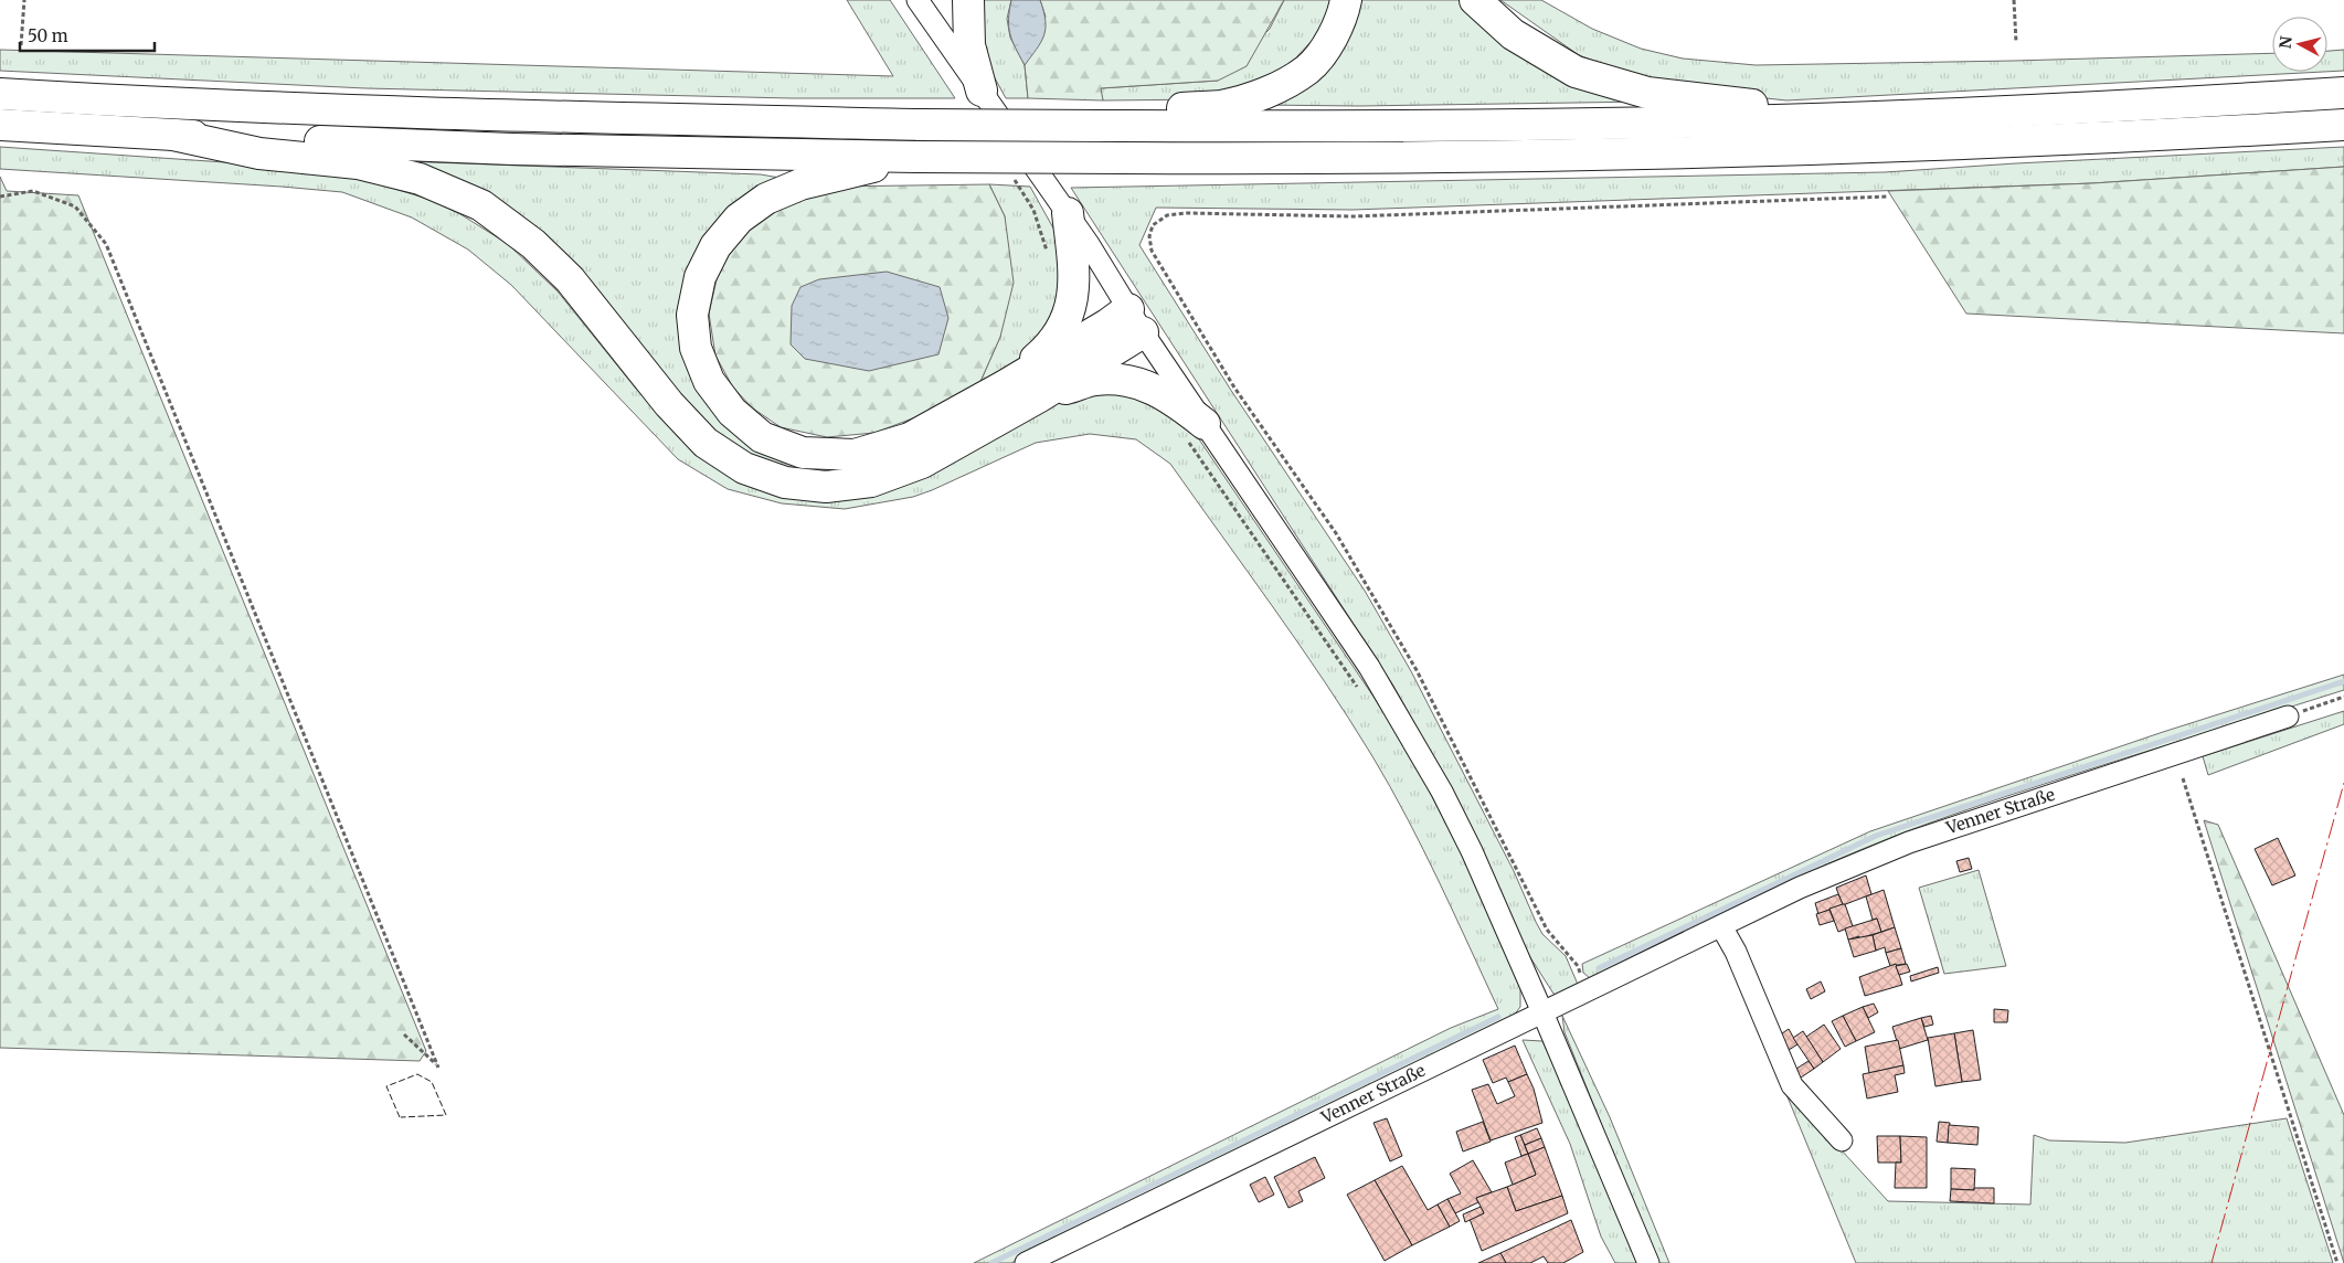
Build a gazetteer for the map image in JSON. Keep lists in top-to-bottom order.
{
  "streets": {
    "street": ["Venner Straße"]
  },
  "scale_bar": "50 m",
  "north": "left"
}
